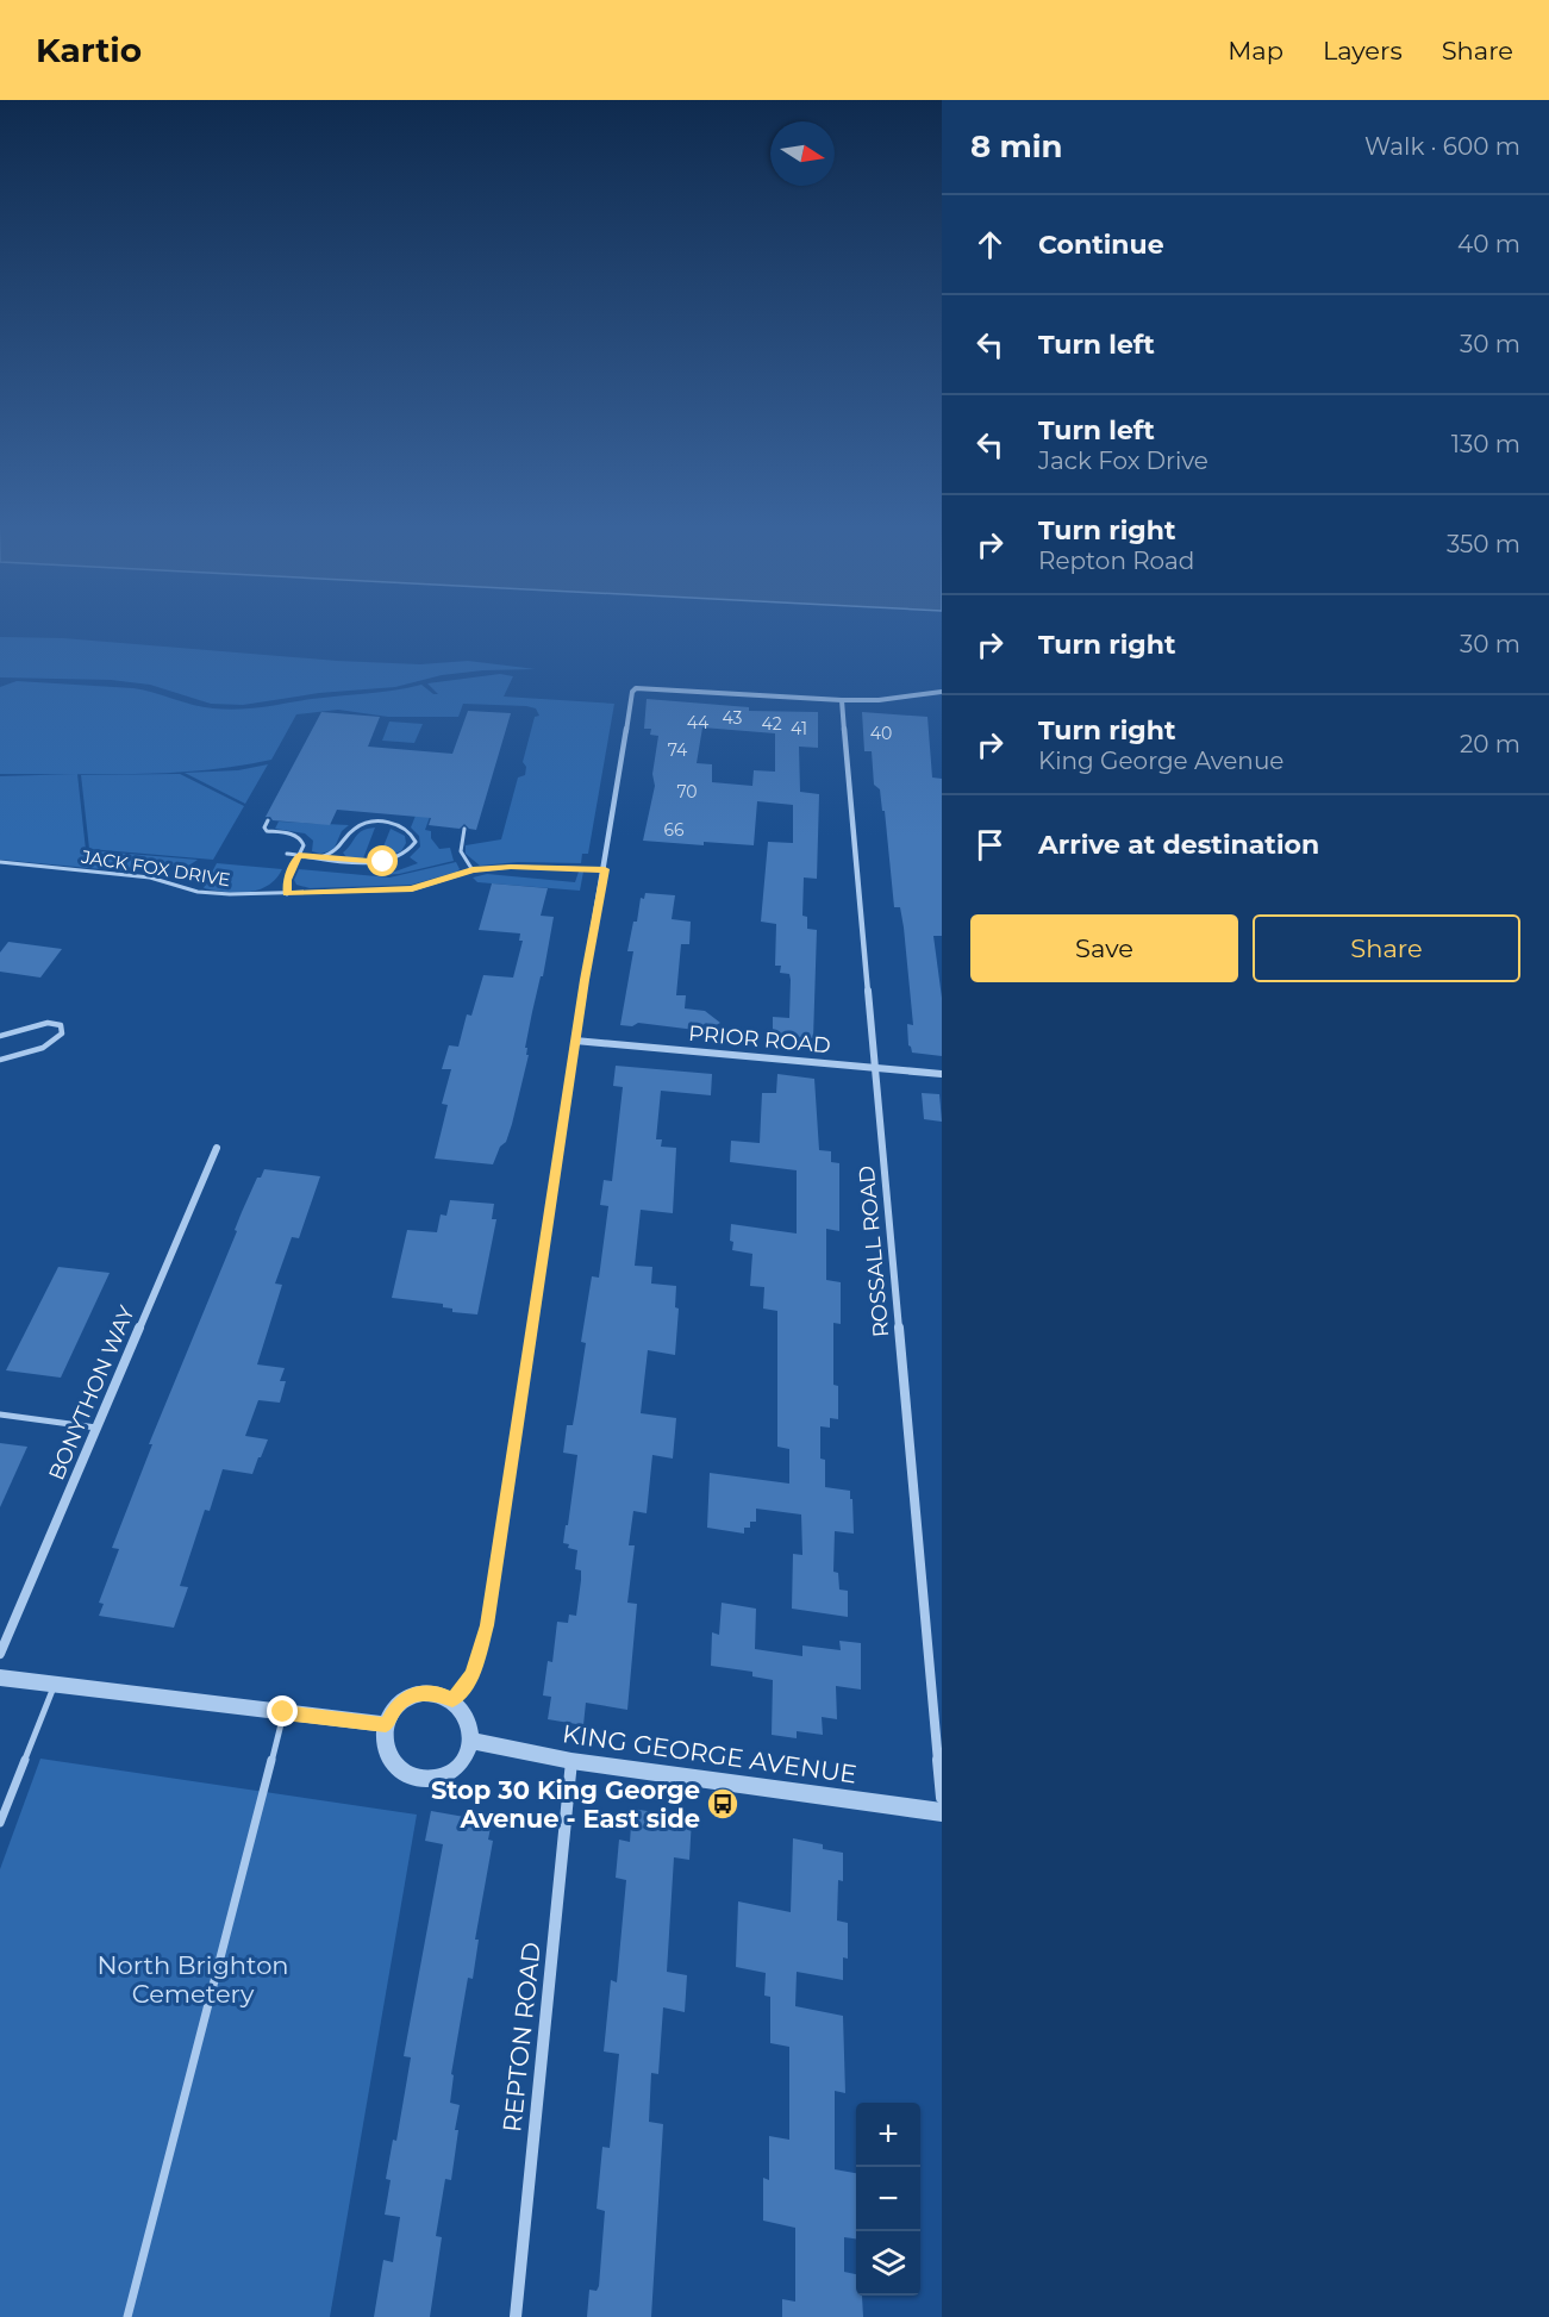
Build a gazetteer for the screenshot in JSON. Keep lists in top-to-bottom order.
{
  "streets": {
    "street": [
      "PRIOR ROAD",
      "ROSSALL ROAD",
      "BONYTHON WAY",
      "KING GEORGE AVENUE",
      "REPTON ROAD"
    ],
    "lane": ["JACK FOX DRIVE"]
  },
  "crossings": [
    ["PRIOR ROAD", "ROSSALL ROAD"],
    ["KING GEORGE AVENUE", "REPTON ROAD"]
  ],
  "parks": ["North Brighton Cemetery"],
  "places": {
    "bus stop": ["Stop 30 King George Avenue - East side"]
  },
  "house_numbers": [
    "43",
    "44",
    "42",
    "41",
    "40",
    "74",
    "70",
    "66"
  ],
  "north": "right",
  "page": {
    "header": "Kartio",
    "nav": ["Map", "Layers", "Share"],
    "heading": ["8 min", "Walk · 600 m"],
    "list": [
      ["Continue", "40 m"],
      ["Turn left", "30 m"],
      ["Turn left", "Jack Fox Drive", "130 m"],
      ["Turn right", "Repton Road", "350 m"],
      ["Turn right", "30 m"],
      ["Turn right", "King George Avenue", "20 m"],
      "Arrive at destination"
    ],
    "buttons": ["Save", "Share"],
    "map_buttons": ["+", "−"]
  }
}
